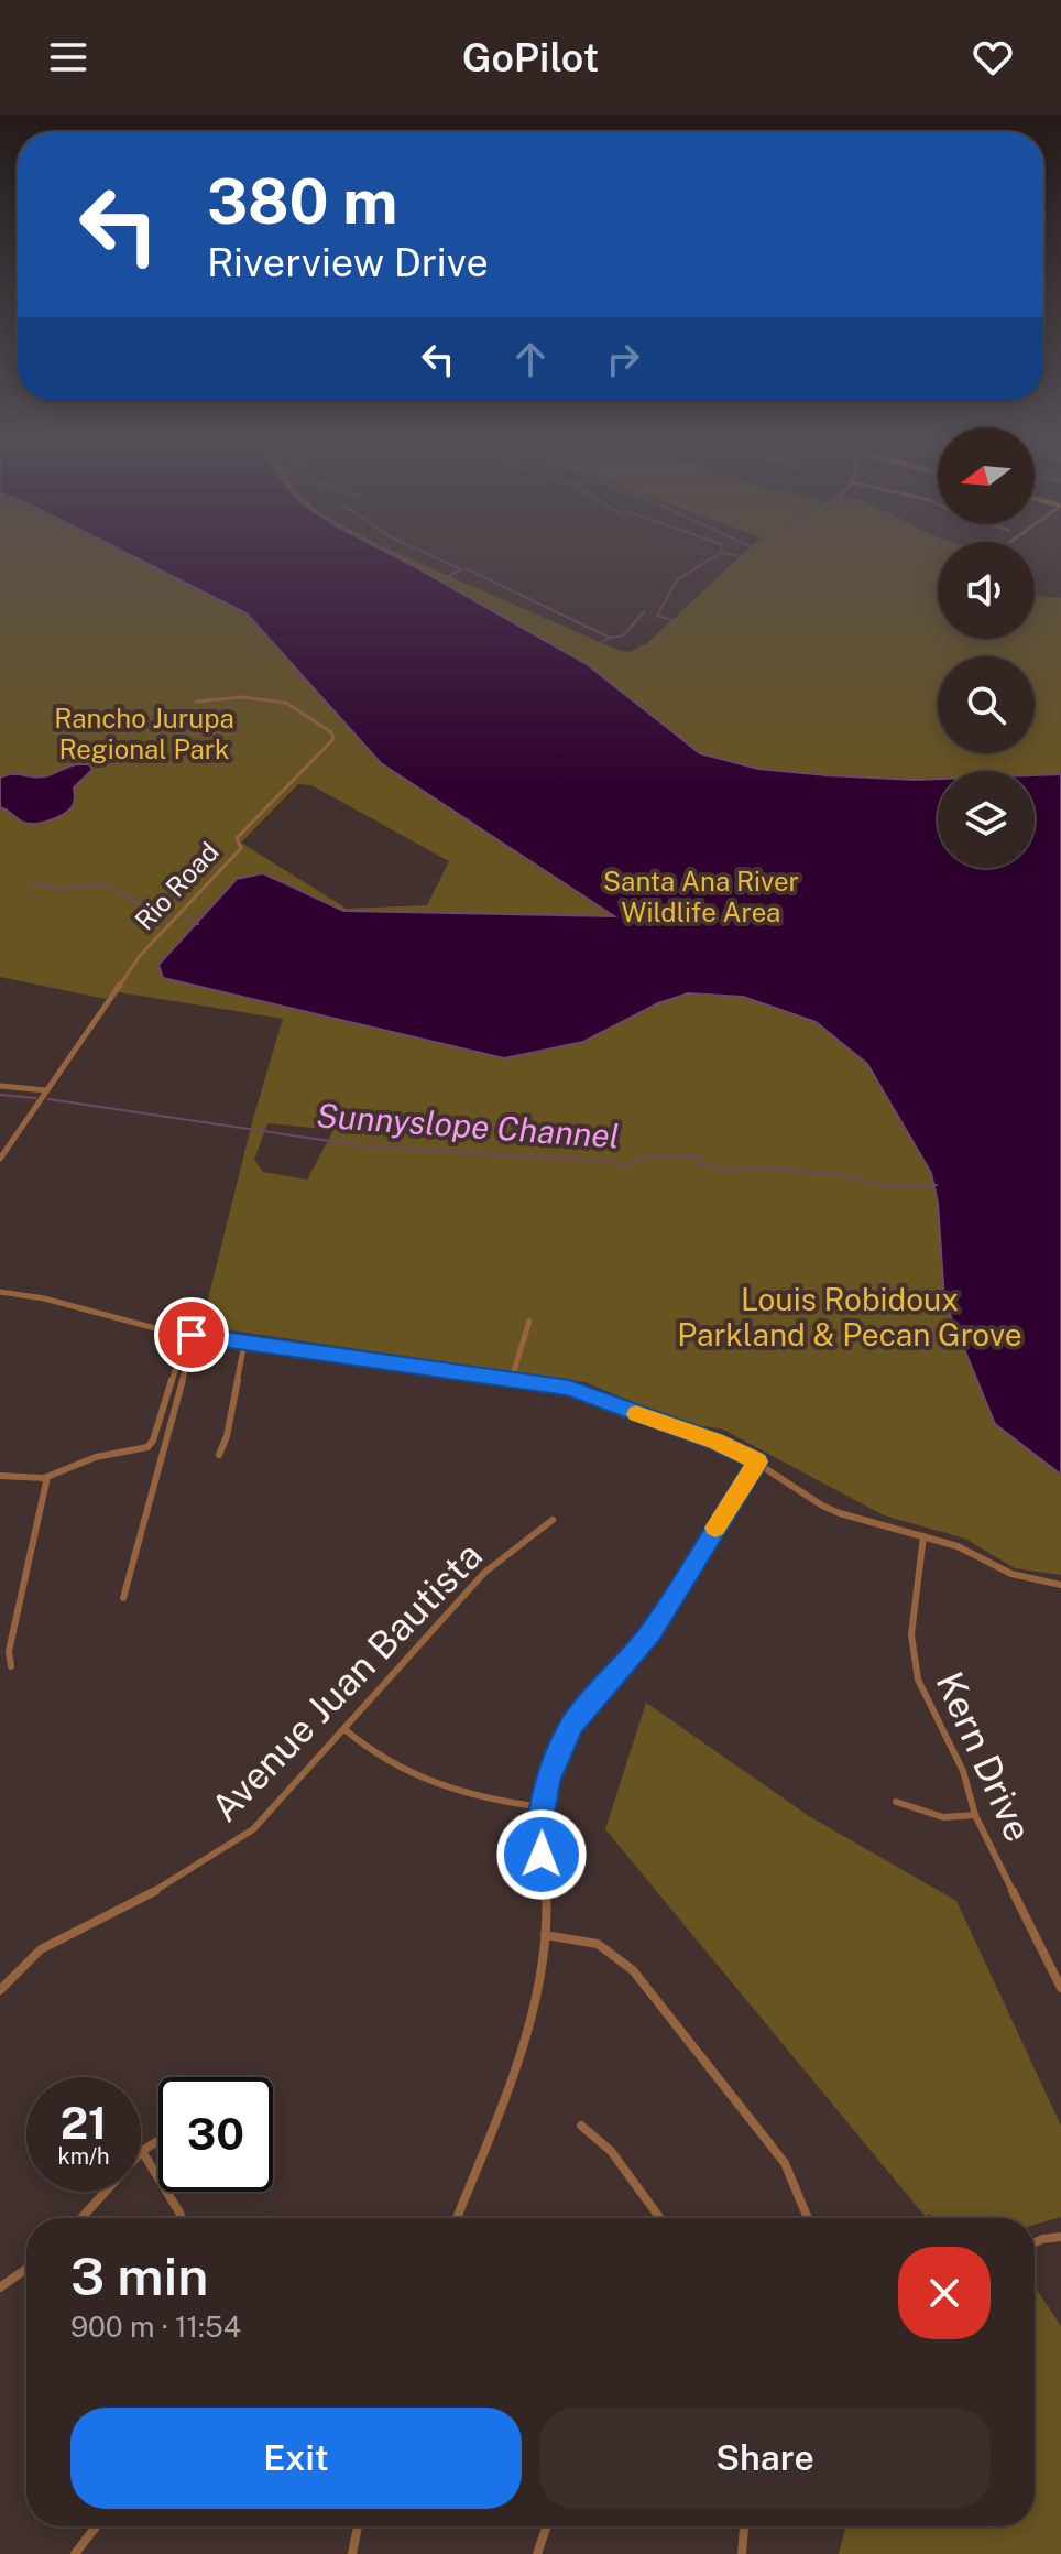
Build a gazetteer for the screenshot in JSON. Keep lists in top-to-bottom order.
{
  "streets": {
    "street": ["Rio Road", "Avenue Juan Bautista", "Kern Drive"]
  },
  "water": ["Sunnyslope Channel"],
  "parks": ["Rancho Jurupa Regional Park", "Santa Ana River Wildlife Area", "Louis Robidoux Parkland & Pecan Grove"],
  "north": "left",
  "page": {
    "header": "GoPilot",
    "turn": ["380 m", "Riverview Drive"],
    "speed": "21 km/h",
    "limit": "30",
    "heading": ["3 min", "900 m · 11:54"],
    "buttons": ["Exit", "Share"]
  }
}
